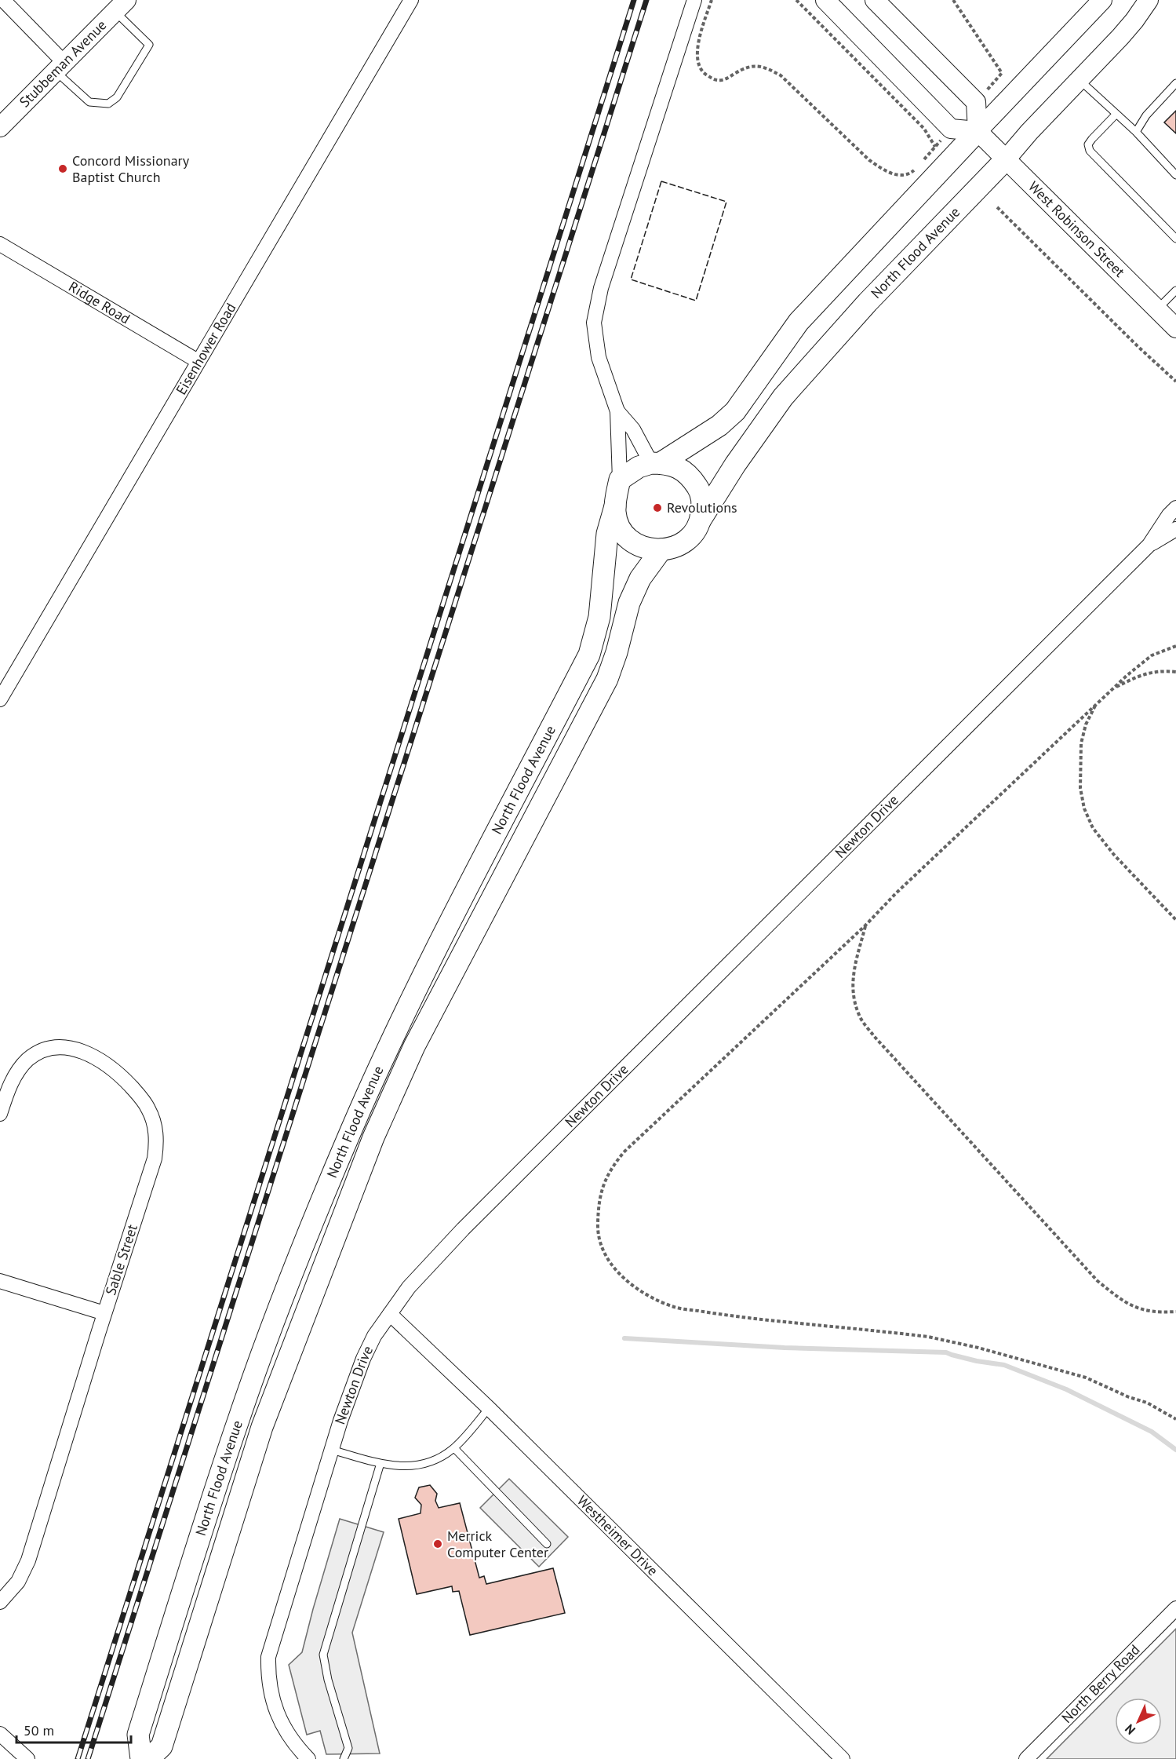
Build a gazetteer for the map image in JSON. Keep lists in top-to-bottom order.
{
  "streets": {
    "main road": ["Stubbeman Avenue", "West Robinson Street", "North Flood Avenue"],
    "street": [
      "Ridge Road",
      "Eisenhower Road",
      "Newton Drive",
      "Sable Street",
      "Westheimer Drive",
      "North Berry Road"
    ]
  },
  "crossings": [
    ["West Robinson Street", "North Flood Avenue"],
    ["Ridge Road", "Eisenhower Road"],
    ["Newton Drive", "Westheimer Drive"]
  ],
  "places": ["Concord Missionary Baptist Church", "Revolutions", "Merrick Computer Center"],
  "scale_bar": "50 m",
  "north": "bottom left"
}
